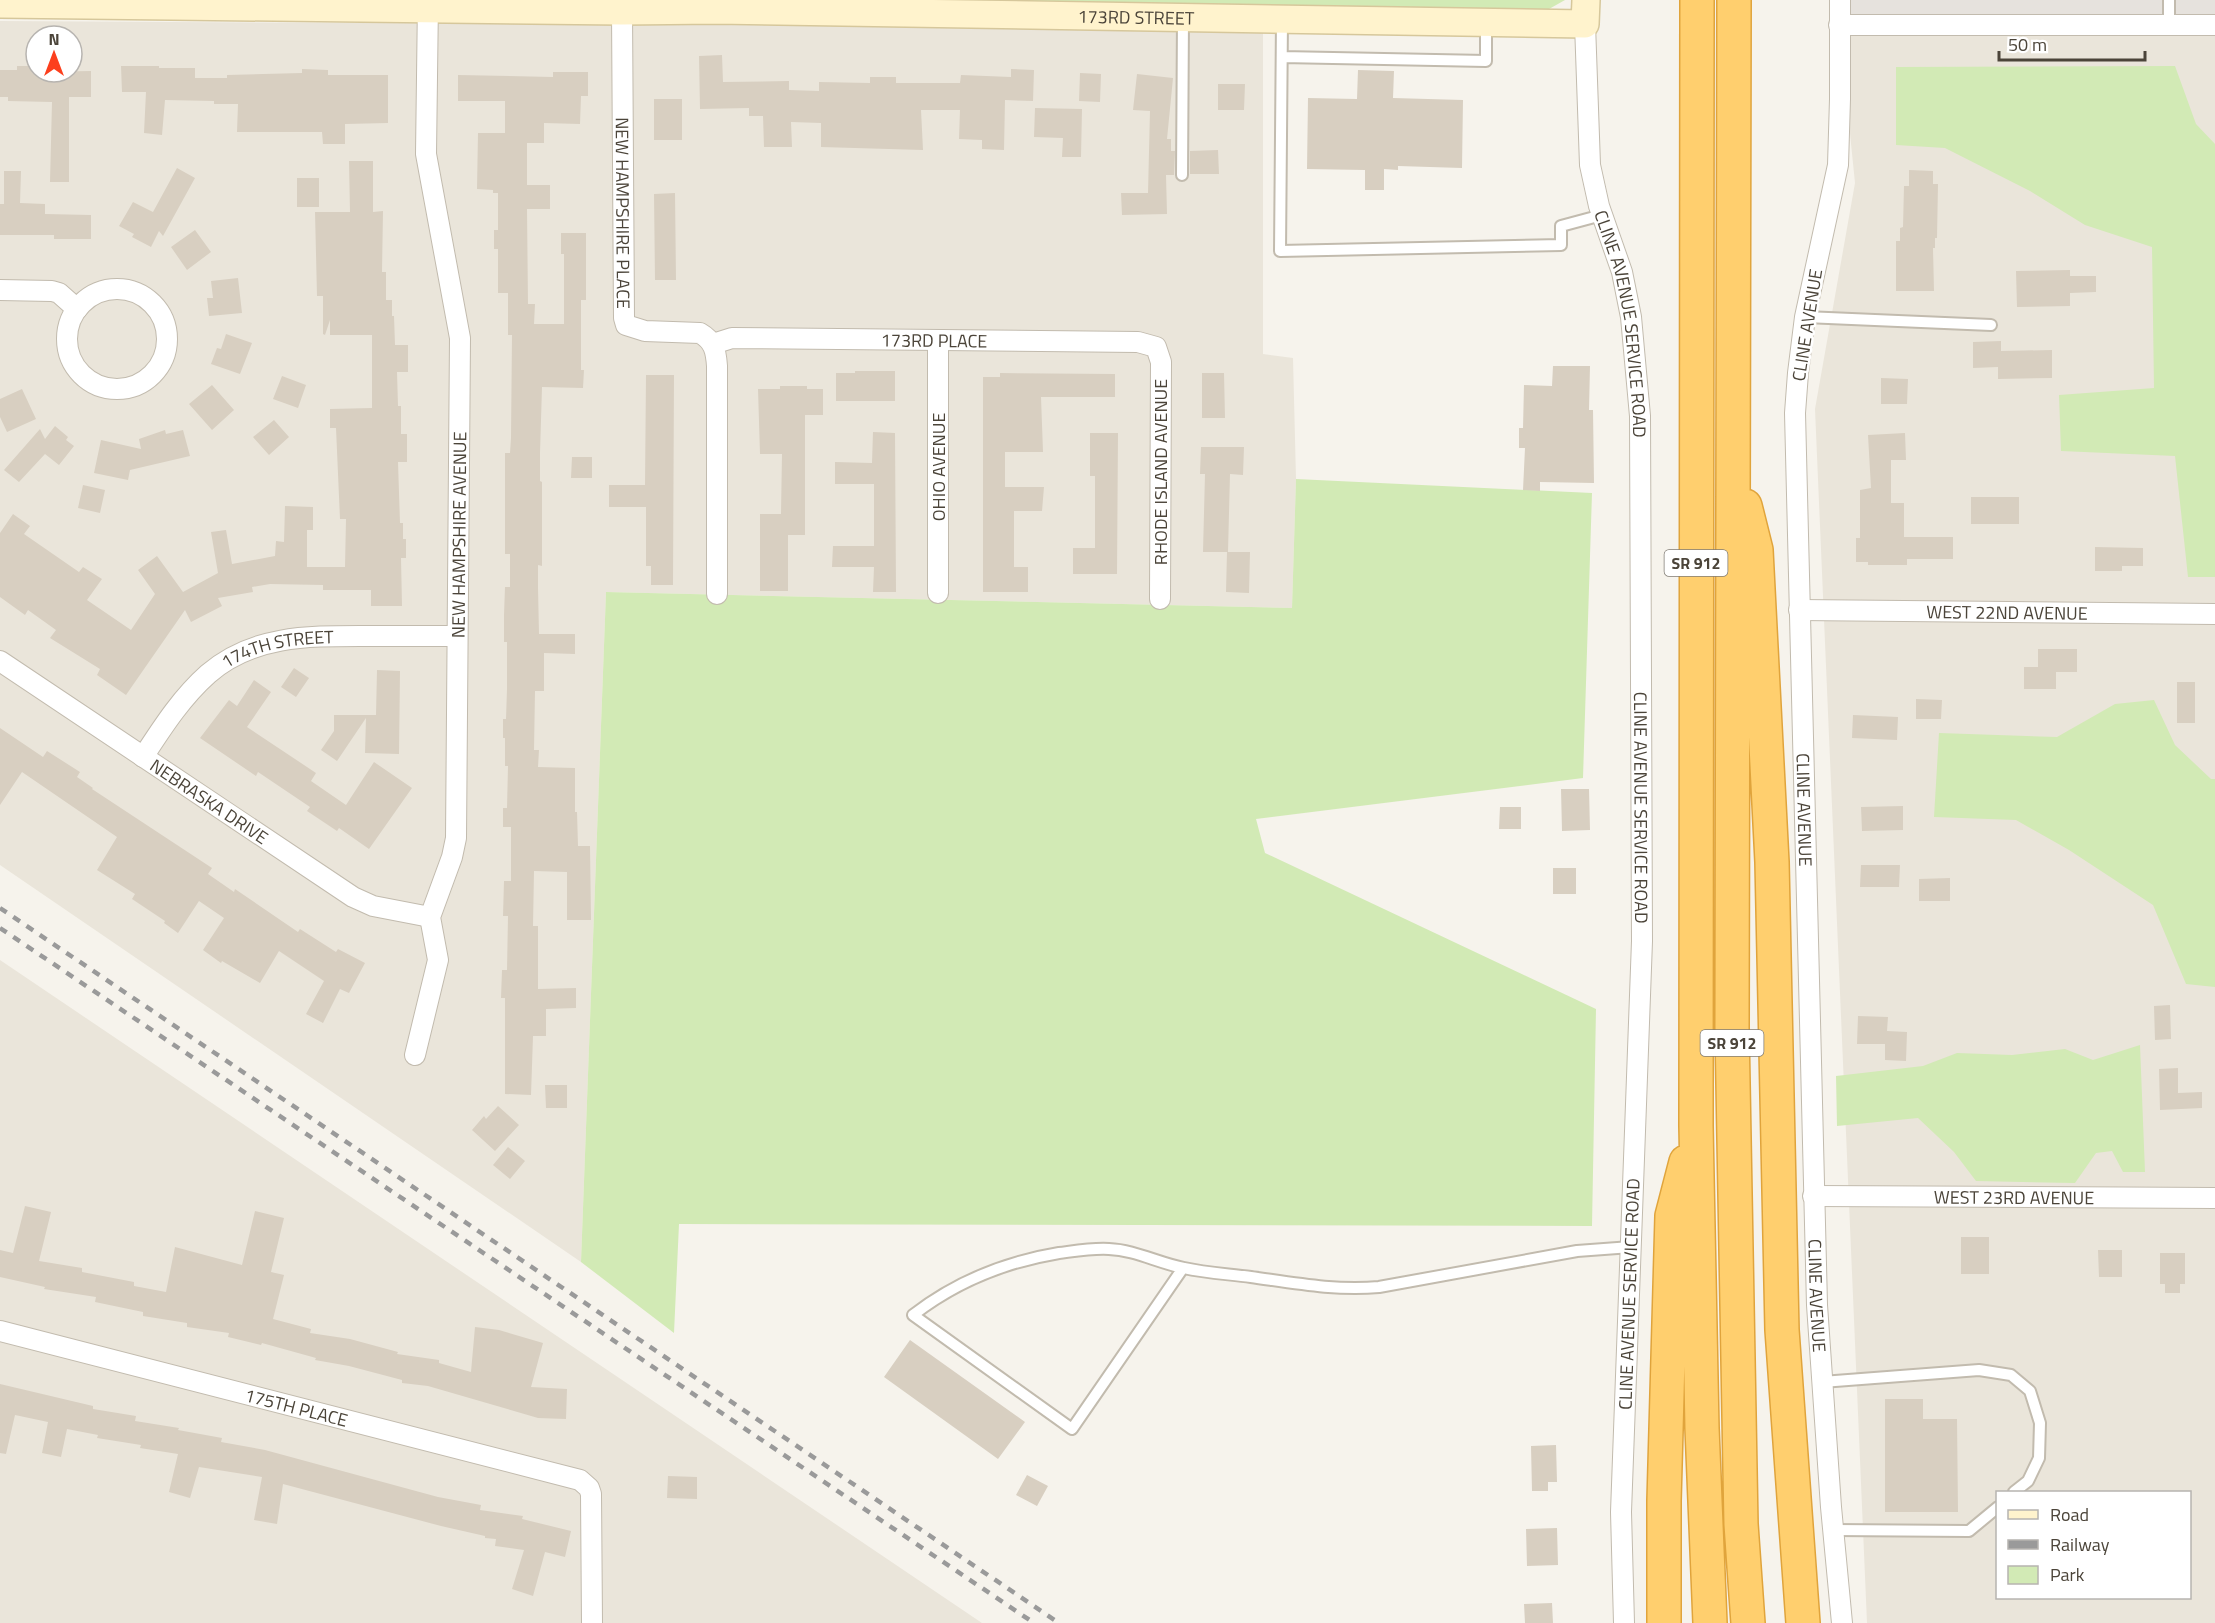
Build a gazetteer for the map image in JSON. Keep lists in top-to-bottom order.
{
  "streets": {
    "highway": ["SR 912"],
    "street": [
      "173RD STREET",
      "NEW HAMPSHIRE PLACE",
      "CLINE AVENUE SERVICE ROAD",
      "CLINE AVENUE",
      "173RD PLACE",
      "OHIO AVENUE",
      "RHODE ISLAND AVENUE",
      "NEW HAMPSHIRE AVENUE",
      "WEST 22ND AVENUE",
      "174TH STREET",
      "NEBRASKA DRIVE",
      "WEST 23RD AVENUE",
      "175TH PLACE"
    ]
  },
  "crossings": [
    ["173RD STREET", "NEW HAMPSHIRE PLACE"],
    ["173RD STREET", "CLINE AVENUE SERVICE ROAD"],
    ["173RD STREET", "NEW HAMPSHIRE AVENUE"],
    ["NEW HAMPSHIRE PLACE", "173RD PLACE"],
    ["CLINE AVENUE", "WEST 22ND AVENUE"],
    ["CLINE AVENUE", "WEST 23RD AVENUE"],
    ["173RD PLACE", "OHIO AVENUE"],
    ["173RD PLACE", "RHODE ISLAND AVENUE"],
    ["NEW HAMPSHIRE AVENUE", "174TH STREET"],
    ["NEW HAMPSHIRE AVENUE", "NEBRASKA DRIVE"],
    ["174TH STREET", "NEBRASKA DRIVE"]
  ],
  "legend": ["Road", "Railway", "Park"],
  "scale_bar": "50 m",
  "north": "top"
}
